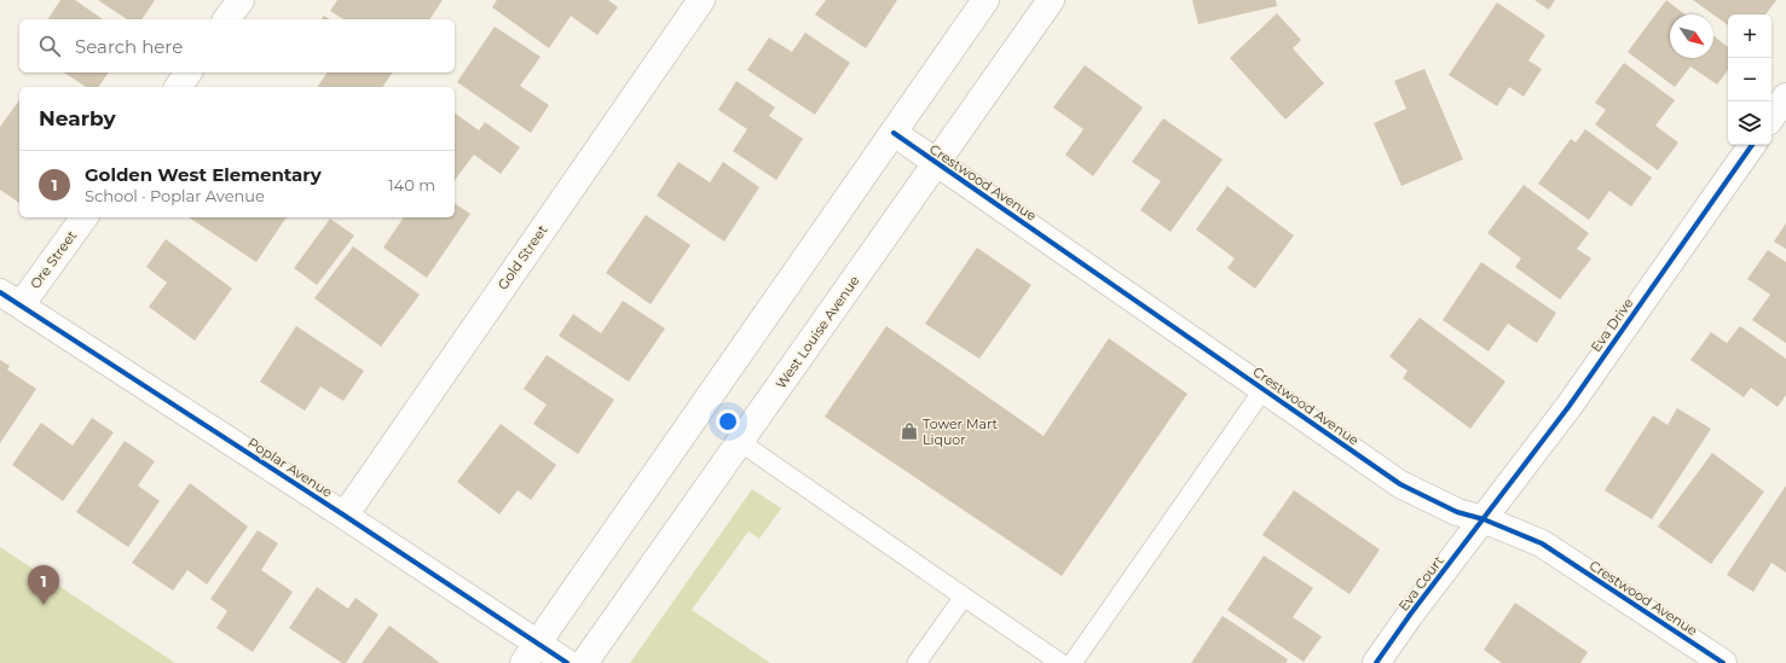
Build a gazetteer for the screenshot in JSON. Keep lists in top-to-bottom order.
{
  "streets": {
    "street": [
      "Crestwood Avenue",
      "Gold Street",
      "Ore Street",
      "Eva Drive",
      "West Louise Avenue",
      "Poplar Avenue",
      "Eva Court"
    ]
  },
  "crossings": [
    ["Crestwood Avenue", "Eva Drive"],
    ["Crestwood Avenue", "West Louise Avenue"],
    ["Crestwood Avenue", "Eva Court"],
    ["Gold Street", "Poplar Avenue"],
    ["Ore Street", "Poplar Avenue"],
    ["Eva Drive", "Eva Court"]
  ],
  "places": {
    "shop": ["Tower Mart Liquor"]
  },
  "north": "bottom right",
  "page": {
    "map_buttons": ["+", "−"],
    "search": "Search here",
    "heading": "Nearby",
    "list": [
      {
        "mark": "1",
        "name": "Golden West Elementary",
        "note": "School · Poplar Avenue",
        "value": "140 m"
      }
    ],
    "pins": "1"
  }
}
